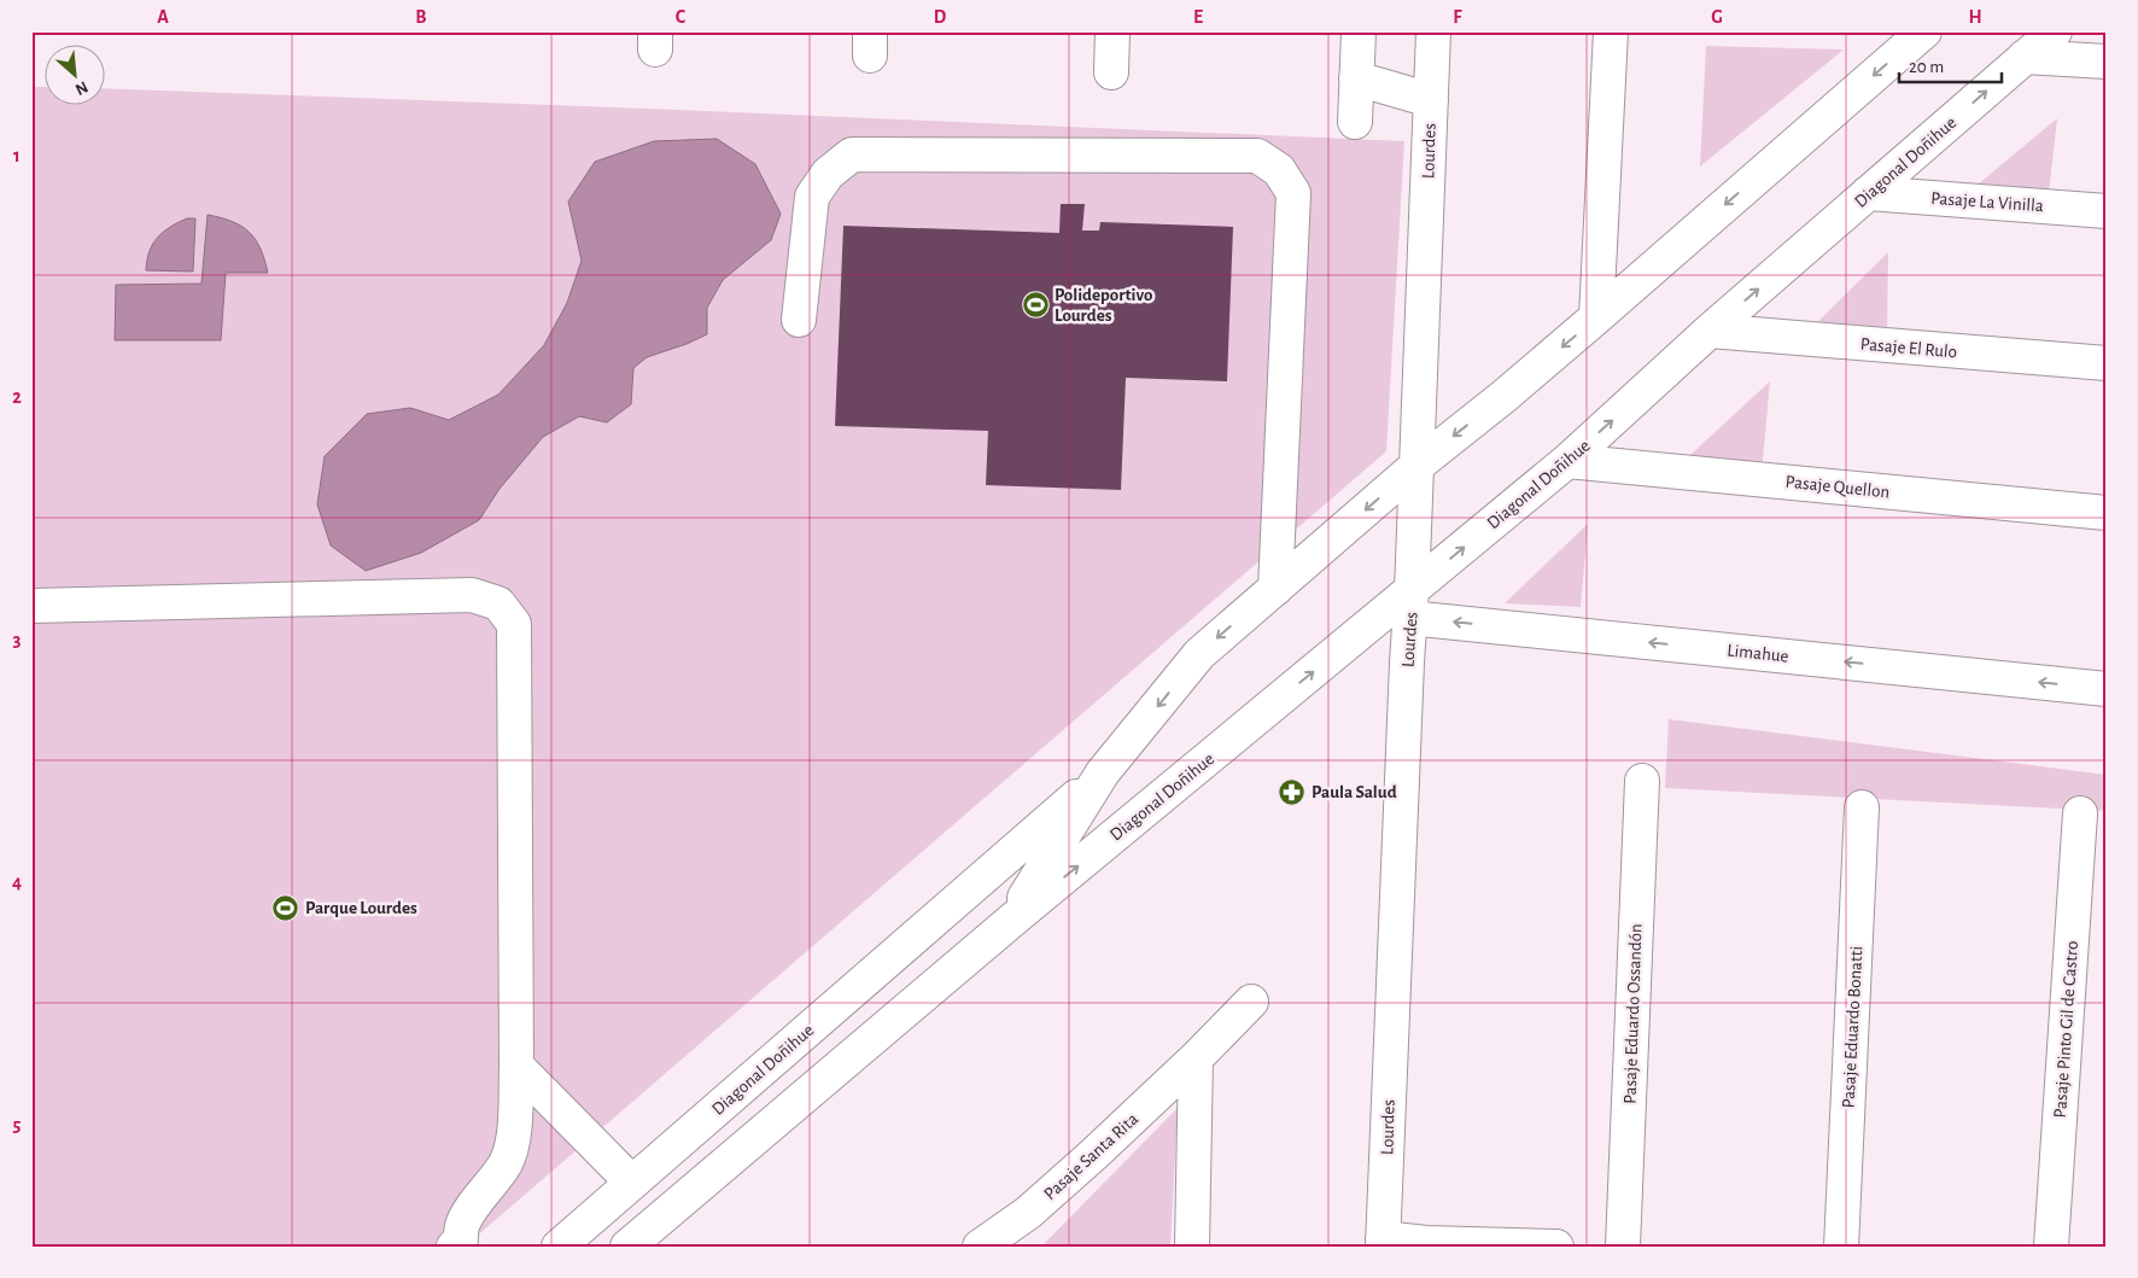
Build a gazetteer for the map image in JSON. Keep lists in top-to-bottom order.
{
  "streets": {
    "street": [
      "Lourdes",
      "Diagonal Doñihue",
      "Pasaje La Vinilla",
      "Pasaje El Rulo",
      "Pasaje Quellon",
      "Limahue",
      "Pasaje Eduardo Ossandón",
      "Pasaje Eduardo Bonatti",
      "Pasaje Pinto Gil de Castro",
      "Pasaje Santa Rita"
    ]
  },
  "crossings": [
    ["Lourdes", "Diagonal Doñihue"],
    ["Lourdes", "Limahue"],
    ["Diagonal Doñihue", "Pasaje La Vinilla"],
    ["Diagonal Doñihue", "Pasaje El Rulo"],
    ["Diagonal Doñihue", "Pasaje Quellon"],
    ["Diagonal Doñihue", "Limahue"]
  ],
  "one_way": ["Limahue"],
  "places": {
    "sports": ["Polideportivo Lourdes", "Parque Lourdes"],
    "pharmacy": ["Paula Salud"]
  },
  "scale_bar": "20 m",
  "north": "bottom right",
  "grid": {
    "columns": [
      "A",
      "B",
      "C",
      "D",
      "E",
      "F",
      "G",
      "H"
    ],
    "rows": [
      "1",
      "2",
      "3",
      "4",
      "5"
    ]
  }
}
